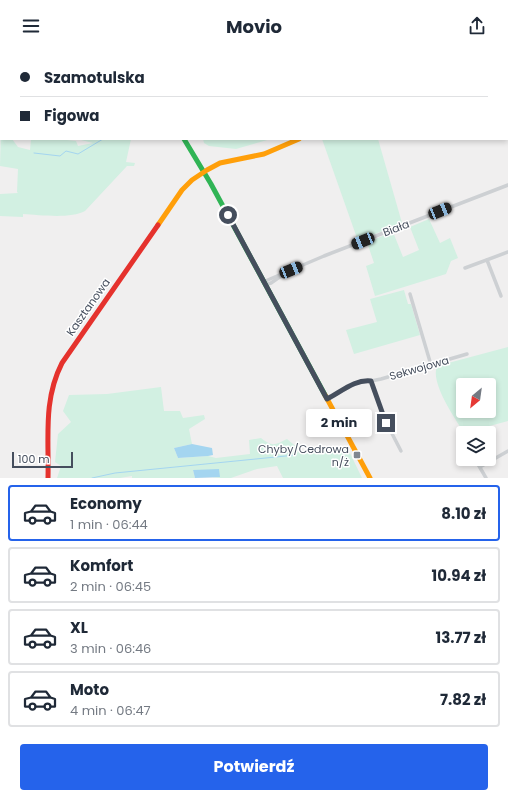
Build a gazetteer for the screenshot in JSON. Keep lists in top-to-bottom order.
{
  "streets": {
    "street": ["Biała", "Kasztanowa", "Sekwojowa"]
  },
  "places": {
    "transit": ["Chyby/Cedrowa n/ż"]
  },
  "scale_bar": "100 m",
  "north": "bottom left",
  "page": {
    "header": "Movio",
    "banner": ["Szamotulska", "Figowa"],
    "bubble": "2 min",
    "scale": "100 m",
    "list": [
      {
        "name": "Economy",
        "note": "1 min · 06:44",
        "value": "8.10 zł"
      },
      {
        "name": "Komfort",
        "note": "2 min · 06:45",
        "value": "10.94 zł"
      },
      {
        "name": "XL",
        "note": "3 min · 06:46",
        "value": "13.77 zł"
      },
      {
        "name": "Moto",
        "note": "4 min · 06:47",
        "value": "7.82 zł"
      }
    ],
    "buttons": "Potwierdź"
  }
}
